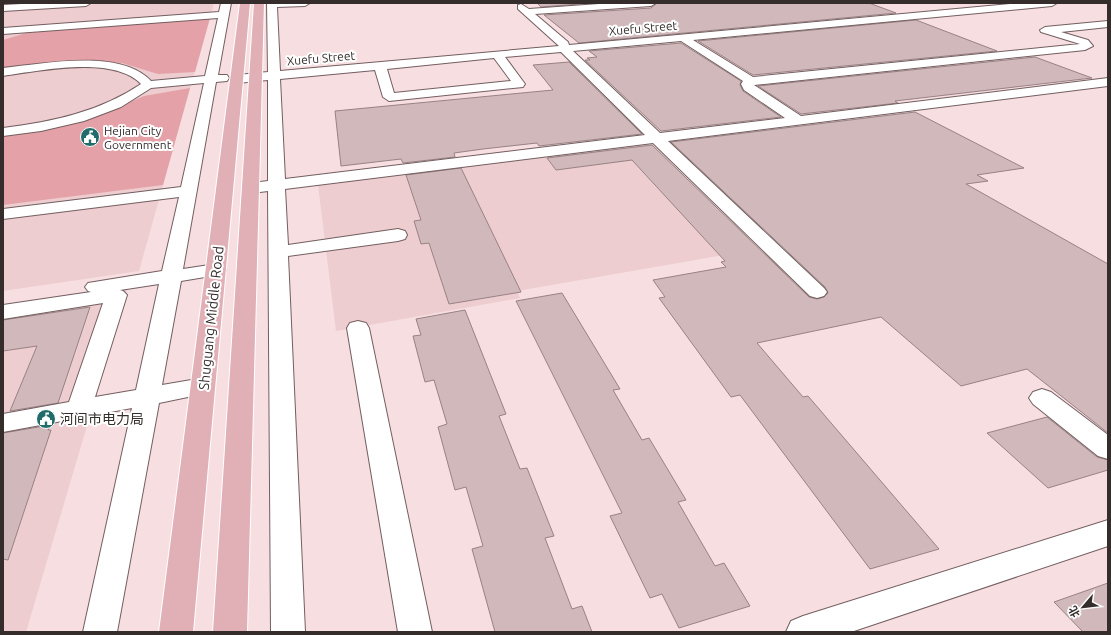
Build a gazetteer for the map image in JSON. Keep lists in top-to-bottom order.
{
  "streets": {
    "main road": ["Shuguang Middle Road"],
    "street": ["Xuefu Street"]
  },
  "crossings": [
    ["Xuefu Street", "Shuguang Middle Road"]
  ],
  "places": {
    "public building": ["Hejian City Government", "河间市电力局"]
  },
  "north": "bottom left"
}
